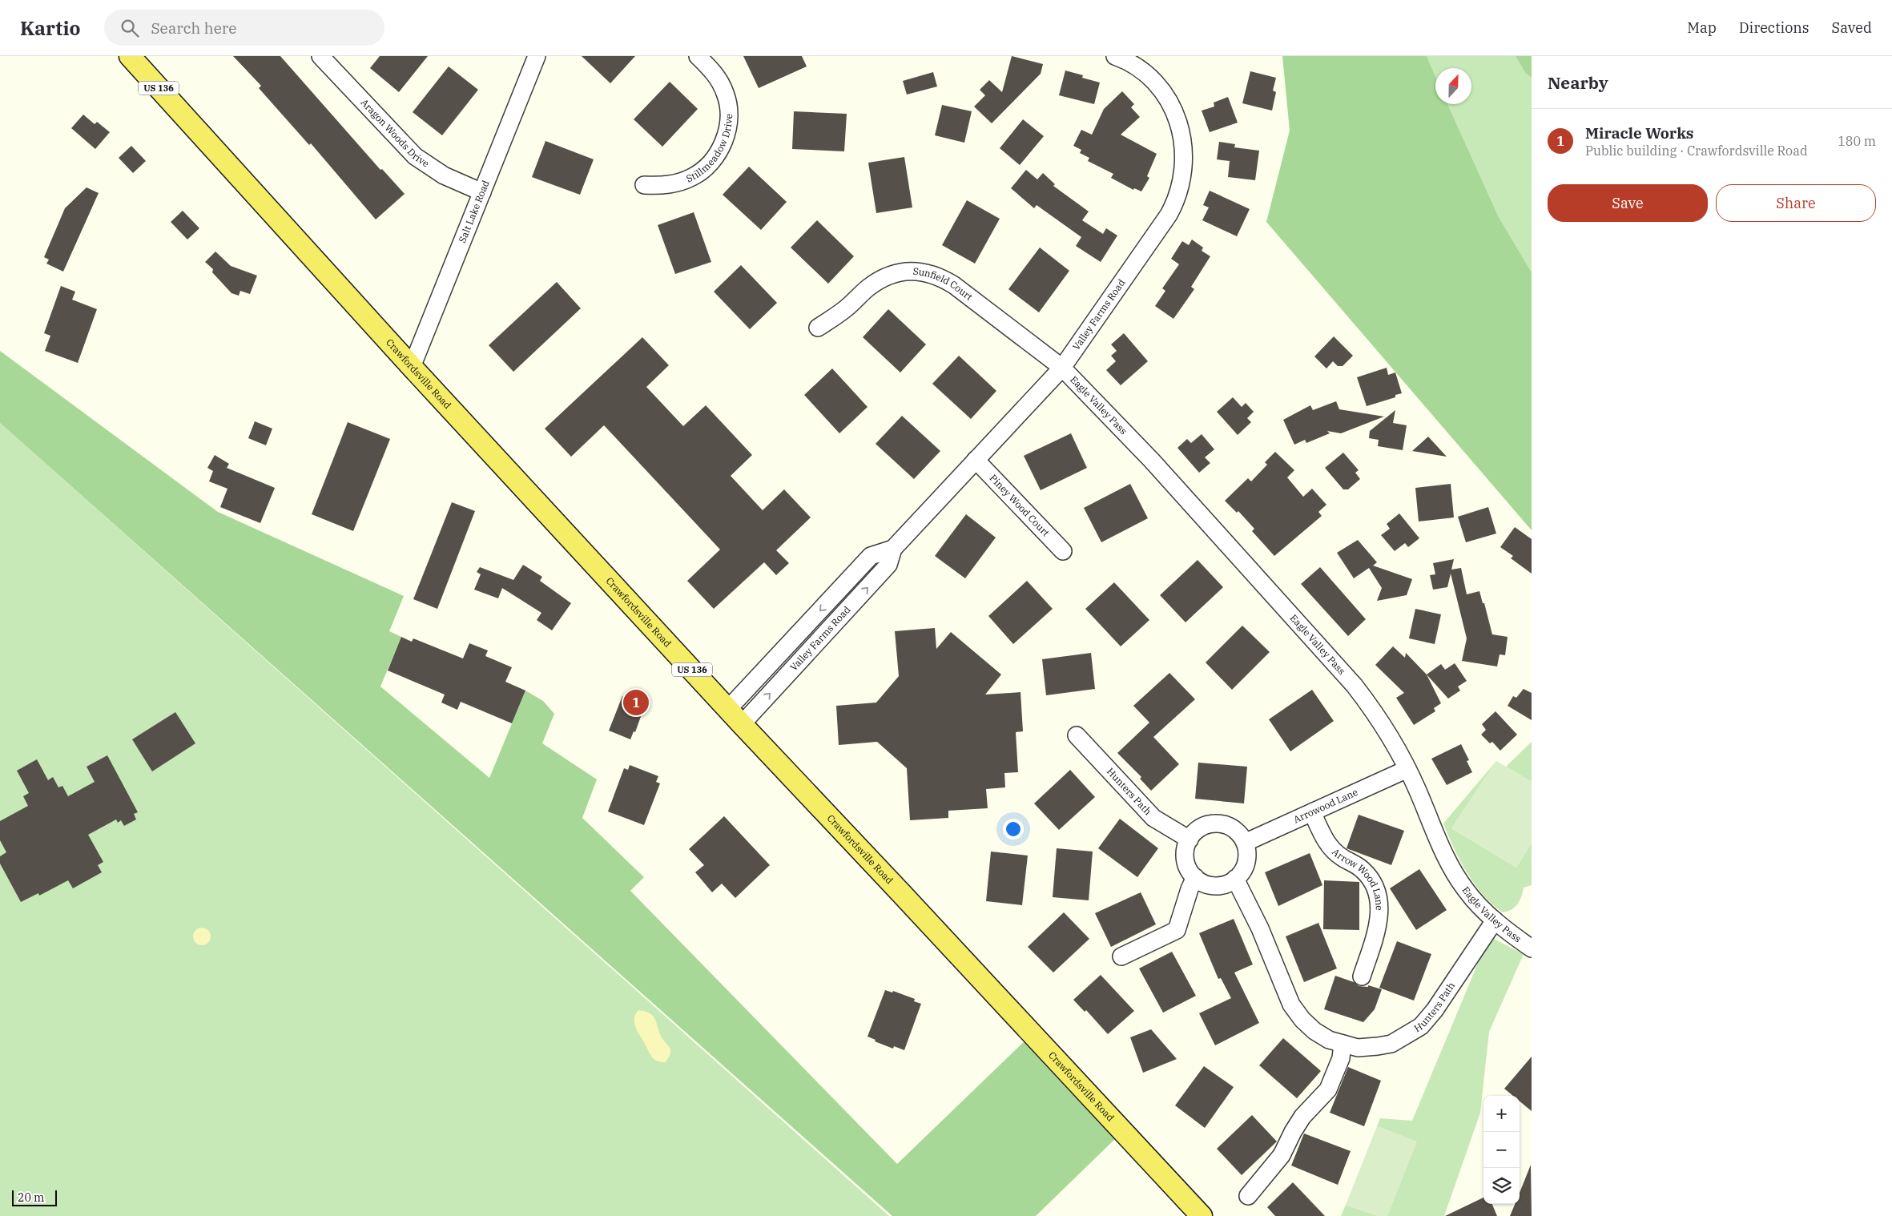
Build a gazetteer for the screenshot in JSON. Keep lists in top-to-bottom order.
{
  "streets": {
    "main road": ["US 136", "Crawfordsville Road"],
    "street": [
      "Aragon Woods Drive",
      "Stillmeadow Drive",
      "Salt Lake Road",
      "Sunfield Court",
      "Valley Farms Road",
      "Eagle Valley Pass",
      "Piney Wood Court",
      "Hunters Path",
      "Arrowood Lane",
      "Arrow Wood Lane"
    ]
  },
  "crossings": [
    ["Aragon Woods Drive", "Salt Lake Road"],
    ["Salt Lake Road", "Crawfordsville Road"],
    ["Sunfield Court", "Valley Farms Road"],
    ["Sunfield Court", "Eagle Valley Pass"],
    ["Valley Farms Road", "Crawfordsville Road"],
    ["Valley Farms Road", "Eagle Valley Pass"],
    ["Valley Farms Road", "Piney Wood Court"],
    ["Eagle Valley Pass", "Hunters Path"],
    ["Eagle Valley Pass", "Arrowood Lane"],
    ["Hunters Path", "Arrowood Lane"],
    ["Arrowood Lane", "Arrow Wood Lane"]
  ],
  "scale_bar": "20 m",
  "north": "top",
  "page": {
    "header": "Kartio",
    "search": "Search here",
    "nav": ["Map", "Directions", "Saved"],
    "heading": "Nearby",
    "list": [
      {
        "mark": "1",
        "name": "Miracle Works",
        "note": "Public building · Crawfordsville Road",
        "value": "180 m"
      }
    ],
    "buttons": ["Save", "Share"],
    "pins": "1",
    "map_buttons": ["+", "−"],
    "scale": "20 m"
  }
}
